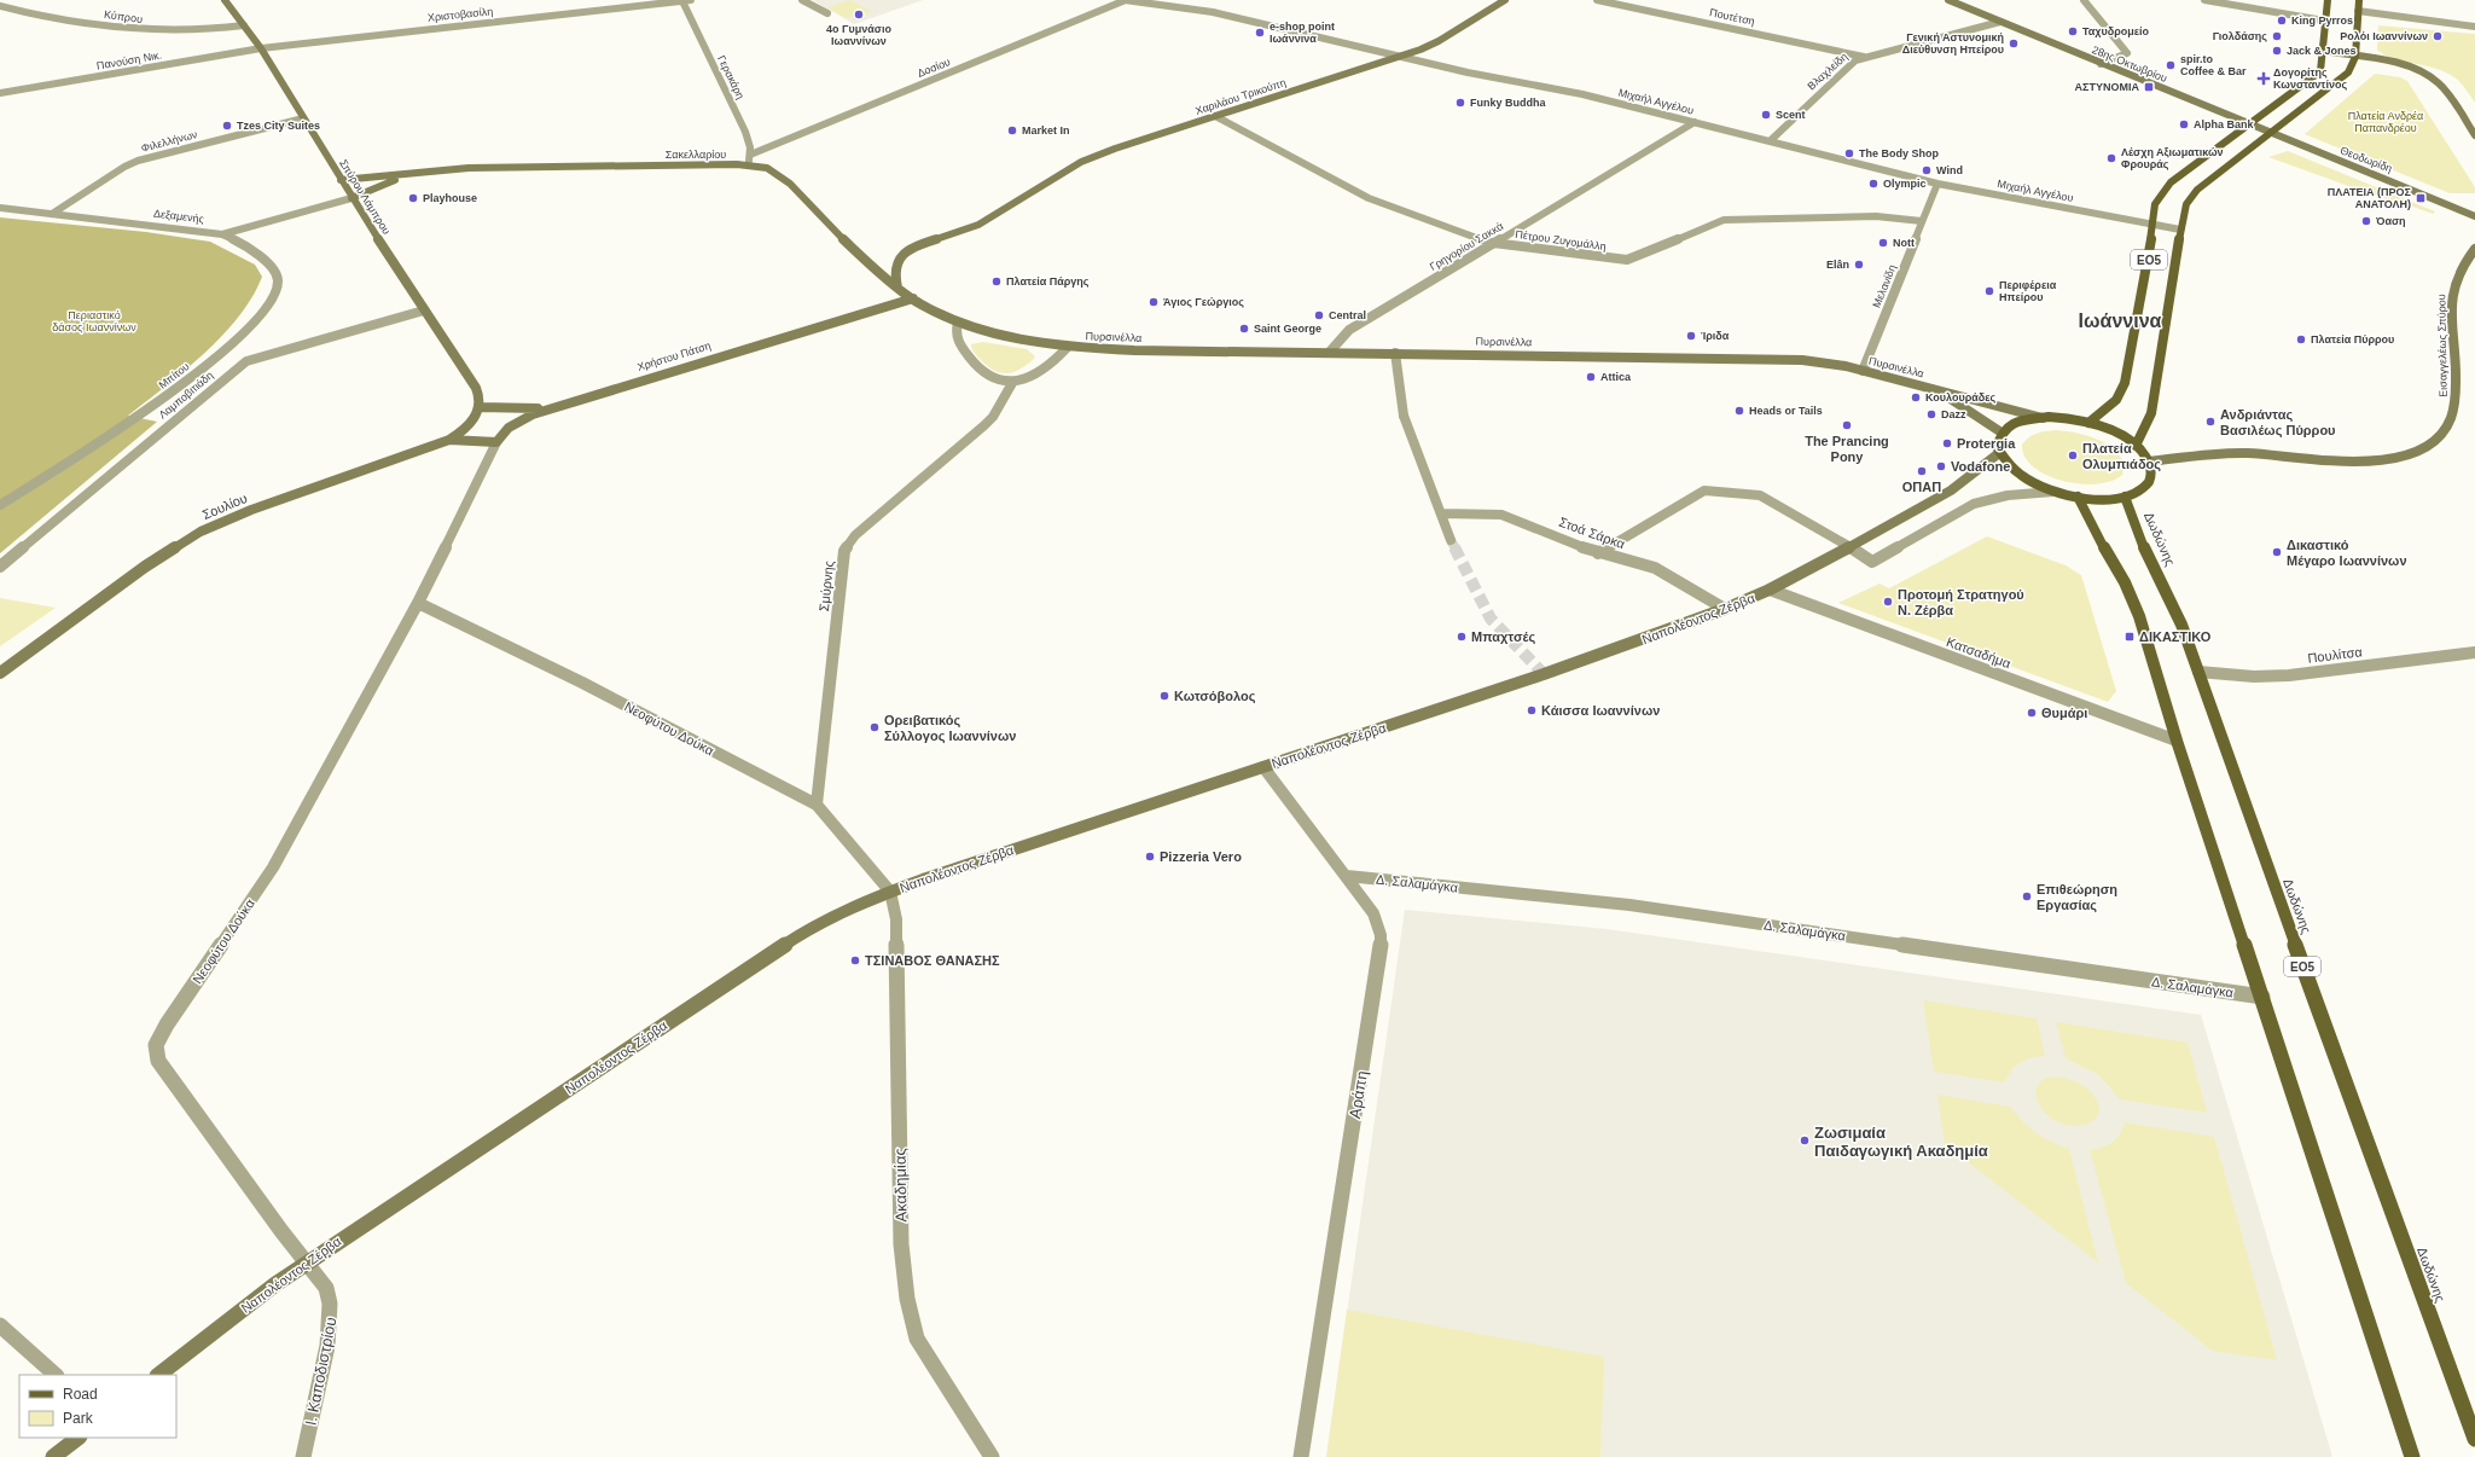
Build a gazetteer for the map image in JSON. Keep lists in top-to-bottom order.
{
  "streets": {
    "main road": ["ΕΟ5", "Δωδώνης"],
    "street": [
      "Χριστοβασίλη",
      "Κύπρου",
      "Πουτέτση",
      "Πανούση Νικ.",
      "28ης Οκτωβρίου",
      "Δοσίου",
      "Βλαχλείδη",
      "Γερακάρη",
      "Χαριλάου Τρικούπη",
      "Μιχαήλ Αγγέλου",
      "Φιλελλήνων",
      "Σακελλαρίου",
      "Θεοδωρίδη",
      "Σπύρου Λάμπρου",
      "Δεξαμενής",
      "Πέτρου Ζυγομάλλη",
      "Γρηγορίου Σακκά",
      "Μελανίδη",
      "Πυρσινέλλα",
      "Εισαγγελέως Σπύρου",
      "Χρήστου Πάτση",
      "Μπίτου",
      "Λαμποβιτιάδη",
      "Σουλίου",
      "Στοά Σάρκα",
      "Σμύρνης",
      "Ναπολέοντος Ζέρβα",
      "Κατσαδήμα",
      "Πουλίτσα",
      "Νεοφύτου Δούκα",
      "Δ. Σαλαμάγκα",
      "Αράπη",
      "Ακαδημίας",
      "Ι. Καποδιστρίου"
    ]
  },
  "crossings": [
    ["Χριστοβασίλη", "Πανούση Νικ."],
    ["Χριστοβασίλη", "Γερακάρη"],
    ["Χριστοβασίλη", "Σπύρου Λάμπρου"],
    ["Κύπρου", "Σπύρου Λάμπρου"],
    ["Πουτέτση", "Βλαχλείδη"],
    ["Πανούση Νικ.", "Σπύρου Λάμπρου"],
    ["28ης Οκτωβρίου", "Βλαχλείδη"],
    ["28ης Οκτωβρίου", "Θεοδωρίδη"],
    ["28ης Οκτωβρίου", "ΕΟ5"],
    ["Δοσίου", "Γερακάρη"],
    ["Δοσίου", "Μιχαήλ Αγγέλου"],
    ["Βλαχλείδη", "Μιχαήλ Αγγέλου"],
    ["Γερακάρη", "Σακελλαρίου"],
    ["Χαριλάου Τρικούπη", "Μιχαήλ Αγγέλου"],
    ["Χαριλάου Τρικούπη", "Σακελλαρίου"],
    ["Χαριλάου Τρικούπη", "Πέτρου Ζυγομάλλη"],
    ["Μιχαήλ Αγγέλου", "Γρηγορίου Σακκά"],
    ["Μιχαήλ Αγγέλου", "ΕΟ5"],
    ["Μιχαήλ Αγγέλου", "Μελανίδη"],
    ["Φιλελλήνων", "Σπύρου Λάμπρου"],
    ["Φιλελλήνων", "Δεξαμενής"],
    ["Σακελλαρίου", "Σπύρου Λάμπρου"],
    ["Σακελλαρίου", "Δεξαμενής"],
    ["Θεοδωρίδη", "ΕΟ5"],
    ["Σπύρου Λάμπρου", "Δεξαμενής"],
    ["Σπύρου Λάμπρου", "Λαμποβιτιάδη"],
    ["Σπύρου Λάμπρου", "Σουλίου"],
    ["Δεξαμενής", "Μπίτου"],
    ["Πέτρου Ζυγομάλλη", "Γρηγορίου Σακκά"],
    ["Πέτρου Ζυγομάλλη", "Μελανίδη"],
    ["Γρηγορίου Σακκά", "Πυρσινέλλα"],
    ["Μελανίδη", "Πυρσινέλλα"],
    ["Χρήστου Πάτση", "Νεοφύτου Δούκα"],
    ["Στοά Σάρκα", "Ναπολέοντος Ζέρβα"],
    ["Δωδώνης", "Πουλίτσα"],
    ["Σμύρνης", "Νεοφύτου Δούκα"],
    ["Ναπολέοντος Ζέρβα", "Κατσαδήμα"],
    ["Ναπολέοντος Ζέρβα", "Νεοφύτου Δούκα"],
    ["Ναπολέοντος Ζέρβα", "Αράπη"],
    ["Ναπολέοντος Ζέρβα", "Ακαδημίας"],
    ["Ναπολέοντος Ζέρβα", "Ι. Καποδιστρίου"],
    ["Νεοφύτου Δούκα", "Ακαδημίας"],
    ["Νεοφύτου Δούκα", "Ι. Καποδιστρίου"],
    ["Δ. Σαλαμάγκα", "Αράπη"]
  ],
  "districts": ["Ιωάννινα"],
  "parks": ["Πλατεία Ανδρέα Παπανδρέου", "Περιαστικό δάσος Ιωαννίνων"],
  "places": {
    "other": [
      "4ο Γυμνάσιο Ιωαννίνων",
      "King Pyrros",
      "Ταχυδρομείο",
      "e-shop point Ιωάννινα",
      "Γιολδάσης",
      "Ρολόι Ιωαννίνων",
      "Γενική Αστυνομική Διεύθυνση Ηπείρου",
      "Jack & Jones",
      "spir.to Coffee & Bar",
      "Funky Buddha",
      "Scent",
      "Alpha Bank",
      "Tzes City Suites",
      "Market In",
      "The Body Shop",
      "Λέσχη Αξιωματικών Φρουράς",
      "Wind",
      "Olympic",
      "Playhouse",
      "Όαση",
      "Nott",
      "Elân",
      "Πλατεία Πάργης",
      "Περιφέρεια Ηπείρου",
      "Άγιος Γεώργιος",
      "Central",
      "Saint George",
      "Ίριδα",
      "Πλατεία Πύρρου",
      "Attica",
      "Κουλουράδες",
      "Heads or Tails",
      "Dazz",
      "Ανδριάντας Βασιλέως Πύρρου",
      "The Prancing Pony",
      "Protergia",
      "Πλατεία Ολυμπιάδος",
      "Vodafone",
      "ΟΠΑΠ",
      "Δικαστικό Μέγαρο Ιωαννίνων",
      "Προτομή Στρατηγού Ν. Ζέρβα",
      "Μπαχτσές",
      "Κωτσόβολος",
      "Κάισσα Ιωαννίνων",
      "Θυμάρι",
      "Ορειβατικός Σύλλογος Ιωαννίνων",
      "Pizzeria Vero",
      "Επιθεώρηση Εργασίας",
      "ΤΣΙΝΑΒΟΣ ΘΑΝΑΣΗΣ",
      "Ζωσιμαία Παιδαγωγική Ακαδημία"
    ],
    "health": ["Δογορίτης Κωνσταντίνος"],
    "transit": ["ΑΣΤΥΝΟΜΙΑ", "ΠΛΑΤΕΙΑ (ΠΡΟΣ ΑΝΑΤΟΛΗ)", "ΔΙΚΑΣΤΙΚΟ"]
  },
  "legend": ["Road", "Park"]
}
